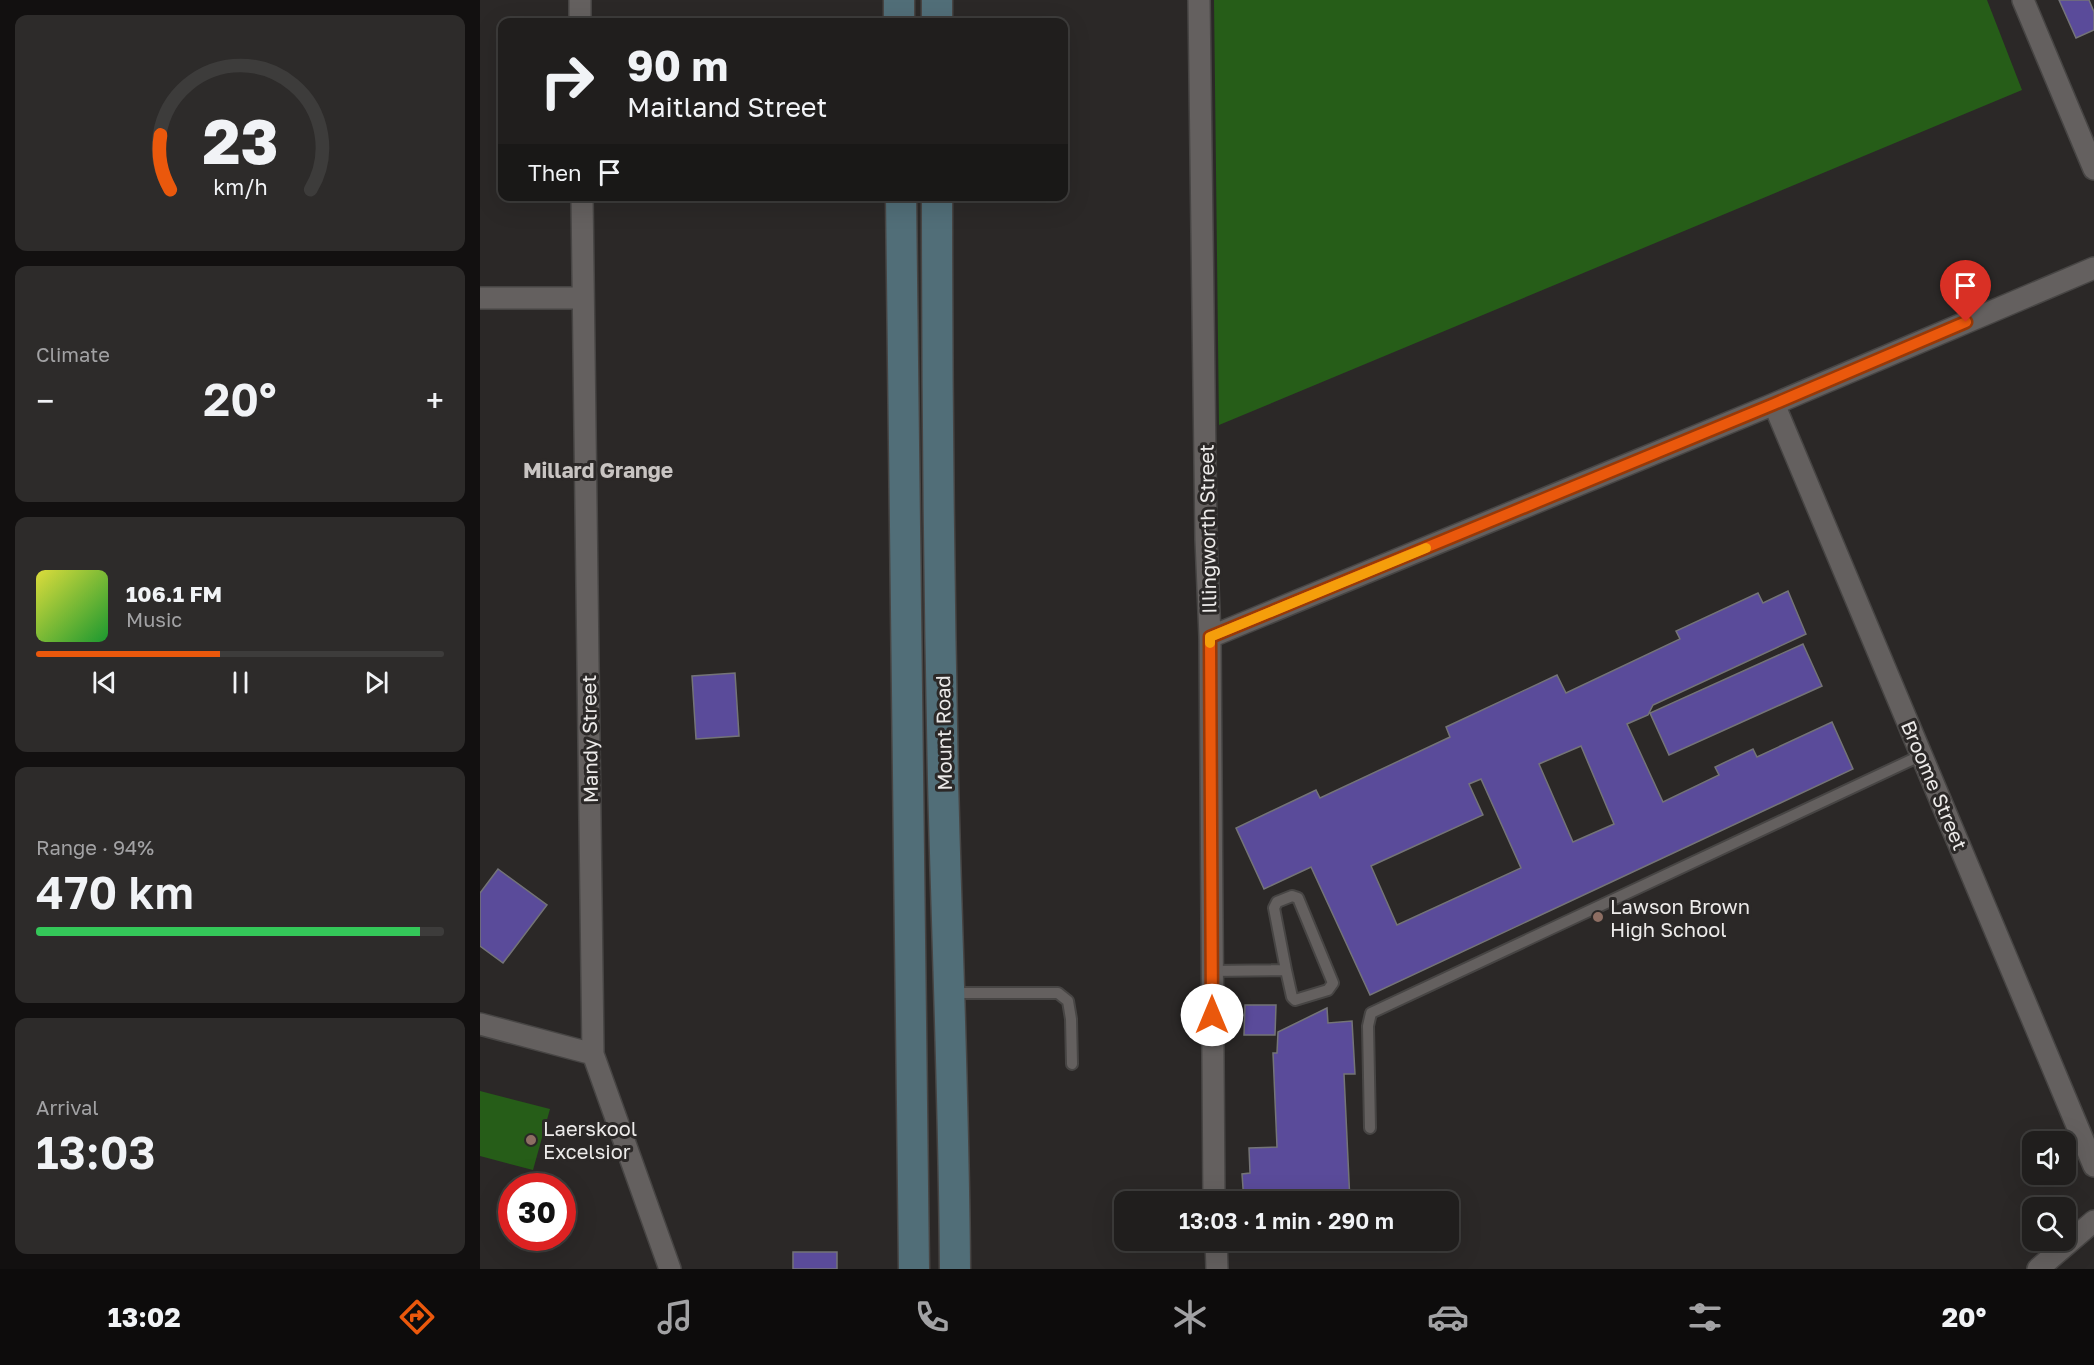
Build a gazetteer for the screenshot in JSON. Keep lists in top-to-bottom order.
{
  "streets": {
    "main road": ["Mount Road"],
    "street": ["Illingworth Street", "Mandy Street", "Broome Street"]
  },
  "districts": ["Millard Grange"],
  "places": ["Lawson Brown High School", "Laerskool Excelsior"],
  "page": {
    "turn": ["90 m", "Maitland Street"],
    "then": "Then",
    "tile": [
      "Climate",
      ["Range · 94%", "470 km"],
      ["Arrival", "13:03"]
    ],
    "heat": ["−", "20°", "+"],
    "song": ["106.1 FM", "Music"],
    "limit": "30",
    "trip": "13:03 · 1 min · 290 m",
    "tabs": ["13:02", "20°"],
    "gauge": ["23", "km/h"]
  }
}
